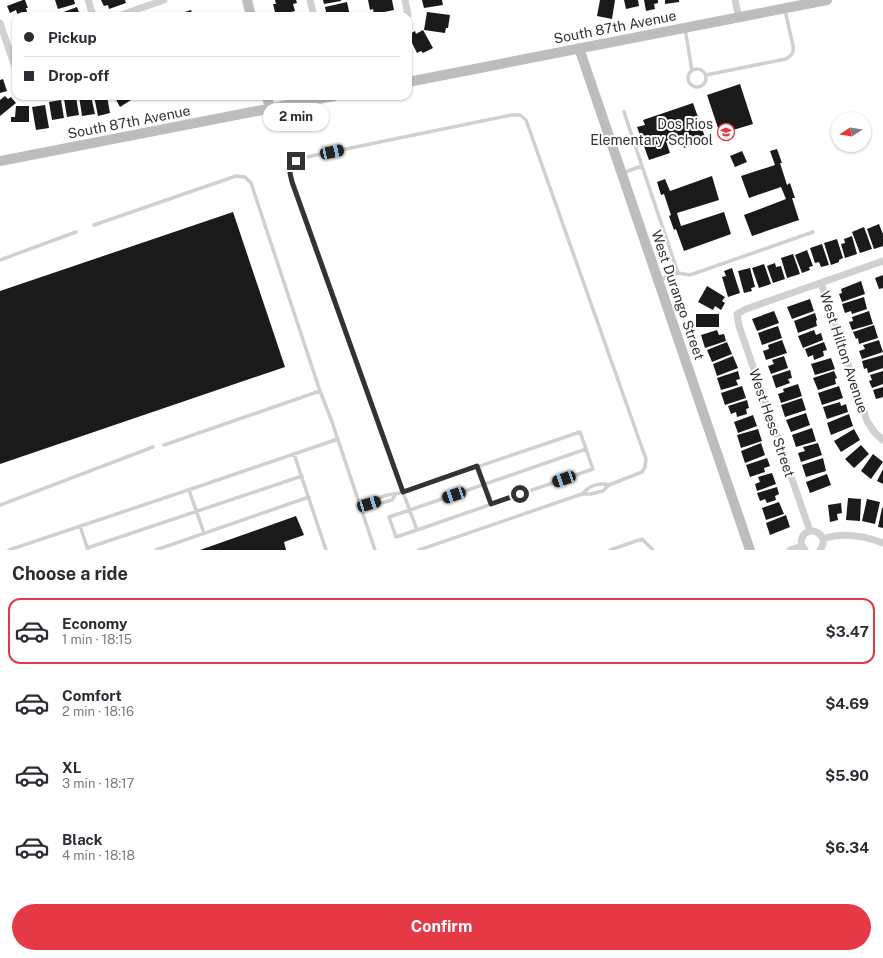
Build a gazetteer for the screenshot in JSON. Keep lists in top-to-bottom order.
{
  "streets": {
    "street": [
      "South 87th Avenue",
      "West Durango Street",
      "West Hilton Avenue",
      "West Hess Street"
    ]
  },
  "crossings": [
    ["South 87th Avenue", "West Durango Street"],
    ["West Hilton Avenue", "West Hess Street"]
  ],
  "places": {
    "school or university": ["Dos Rios Elementary School"]
  },
  "north": "left",
  "page": {
    "banner": ["Pickup", "Drop-off"],
    "bubble": "2 min",
    "heading": "Choose a ride",
    "list": [
      {
        "name": "Economy",
        "note": "1 min · 18:15",
        "value": "$3.47"
      },
      {
        "name": "Comfort",
        "note": "2 min · 18:16",
        "value": "$4.69"
      },
      {
        "name": "XL",
        "note": "3 min · 18:17",
        "value": "$5.90"
      },
      {
        "name": "Black",
        "note": "4 min · 18:18",
        "value": "$6.34"
      }
    ],
    "buttons": "Confirm"
  }
}
